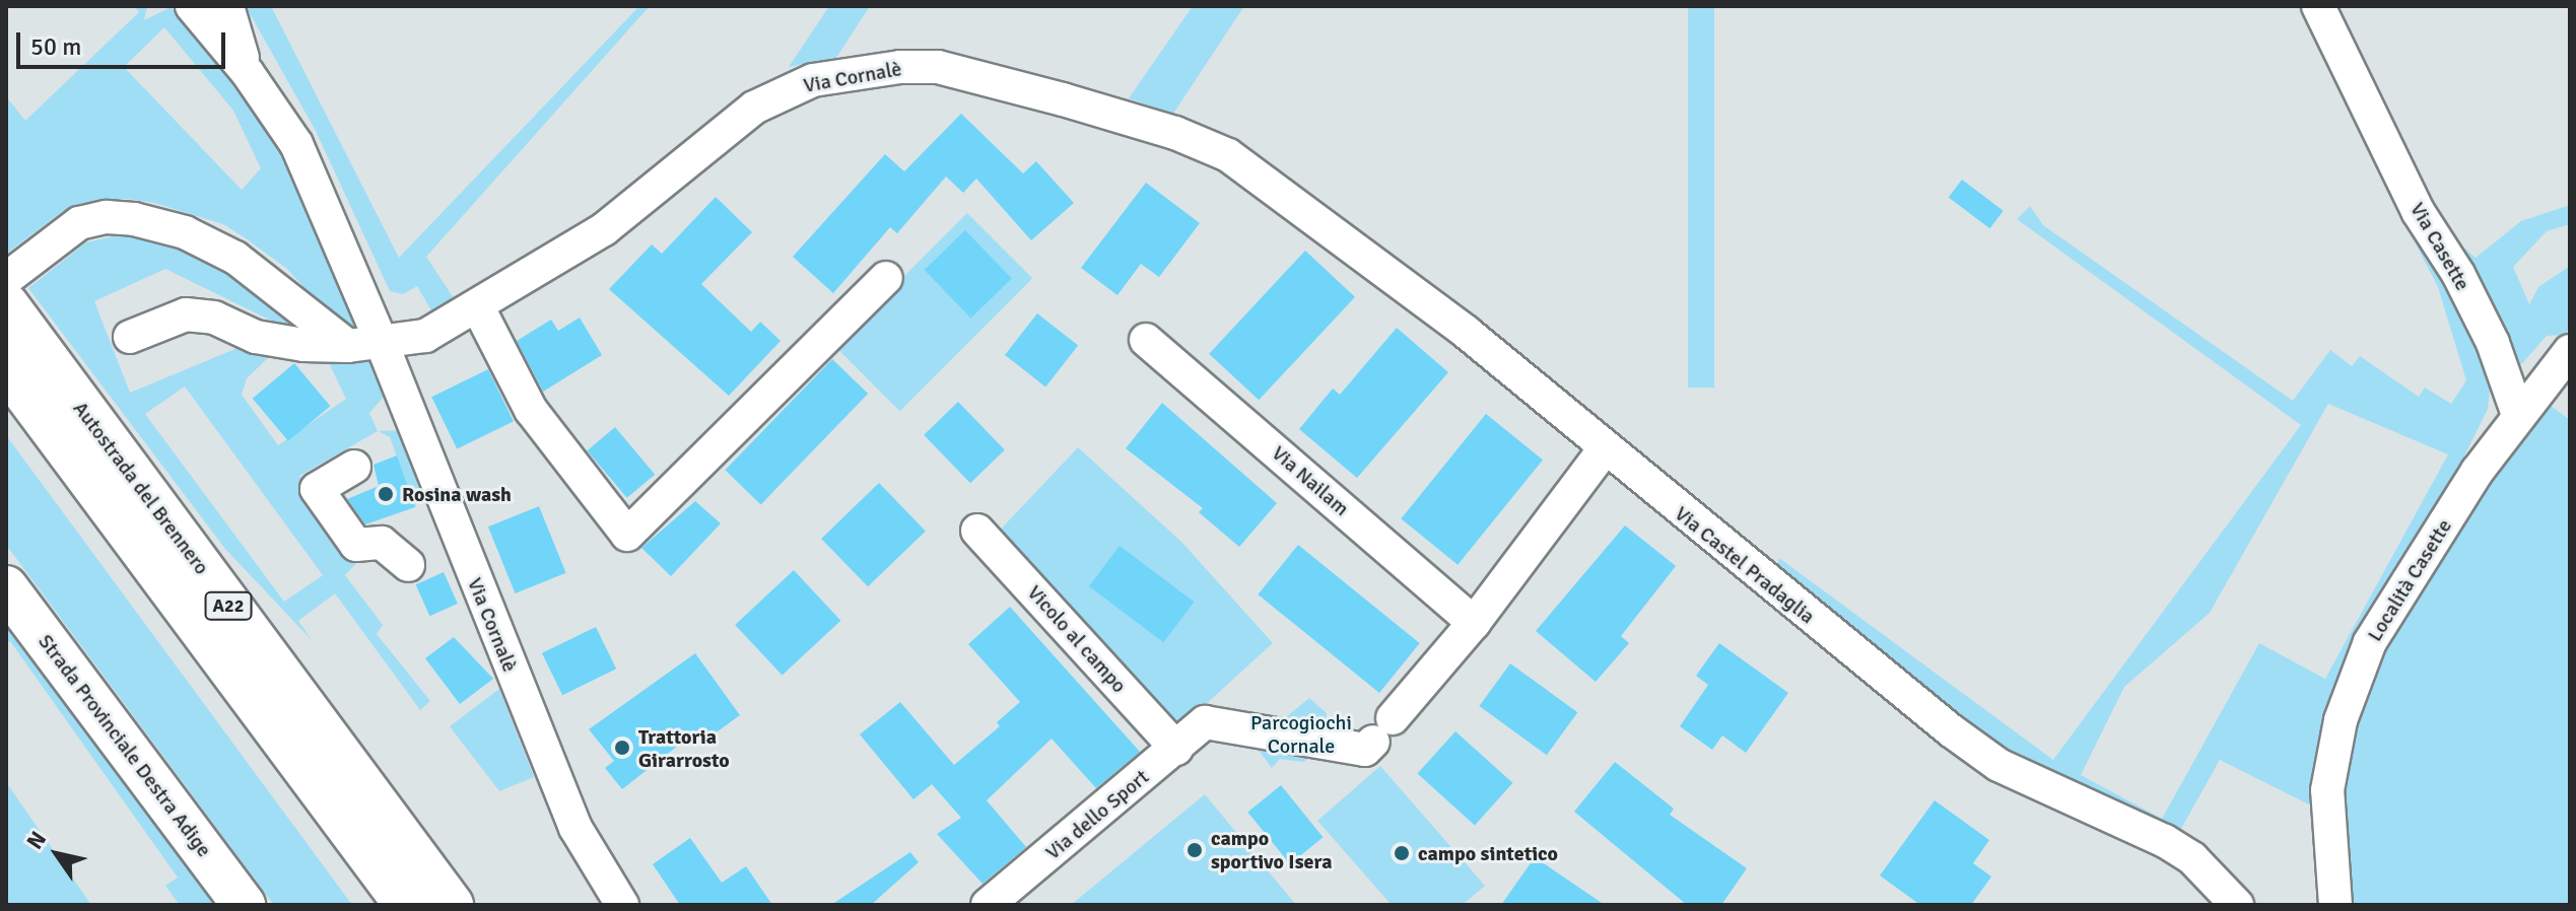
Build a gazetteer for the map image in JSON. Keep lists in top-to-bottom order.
{
  "streets": {
    "highway": ["Autostrada del Brennero", "A22"],
    "main road": ["Strada Provinciale Destra Adige"],
    "street": [
      "Via Cornalè",
      "Via Casette",
      "Via Nailam",
      "Via Castel Pradaglia",
      "Località Casette",
      "Vicolo al campo",
      "Via dello Sport"
    ]
  },
  "crossings": [
    ["Via Cornalè", "Via Castel Pradaglia"],
    ["Via Casette", "Località Casette"],
    ["Via Nailam", "Via dello Sport"],
    ["Vicolo al campo", "Via dello Sport"]
  ],
  "parks": ["Parcogiochi Cornale"],
  "places": [
    "Rosina wash",
    "Trattoria Girarrosto",
    "campo sportivo Isera",
    "campo sintetico"
  ],
  "scale_bar": "50 m",
  "north": "top left"
}
